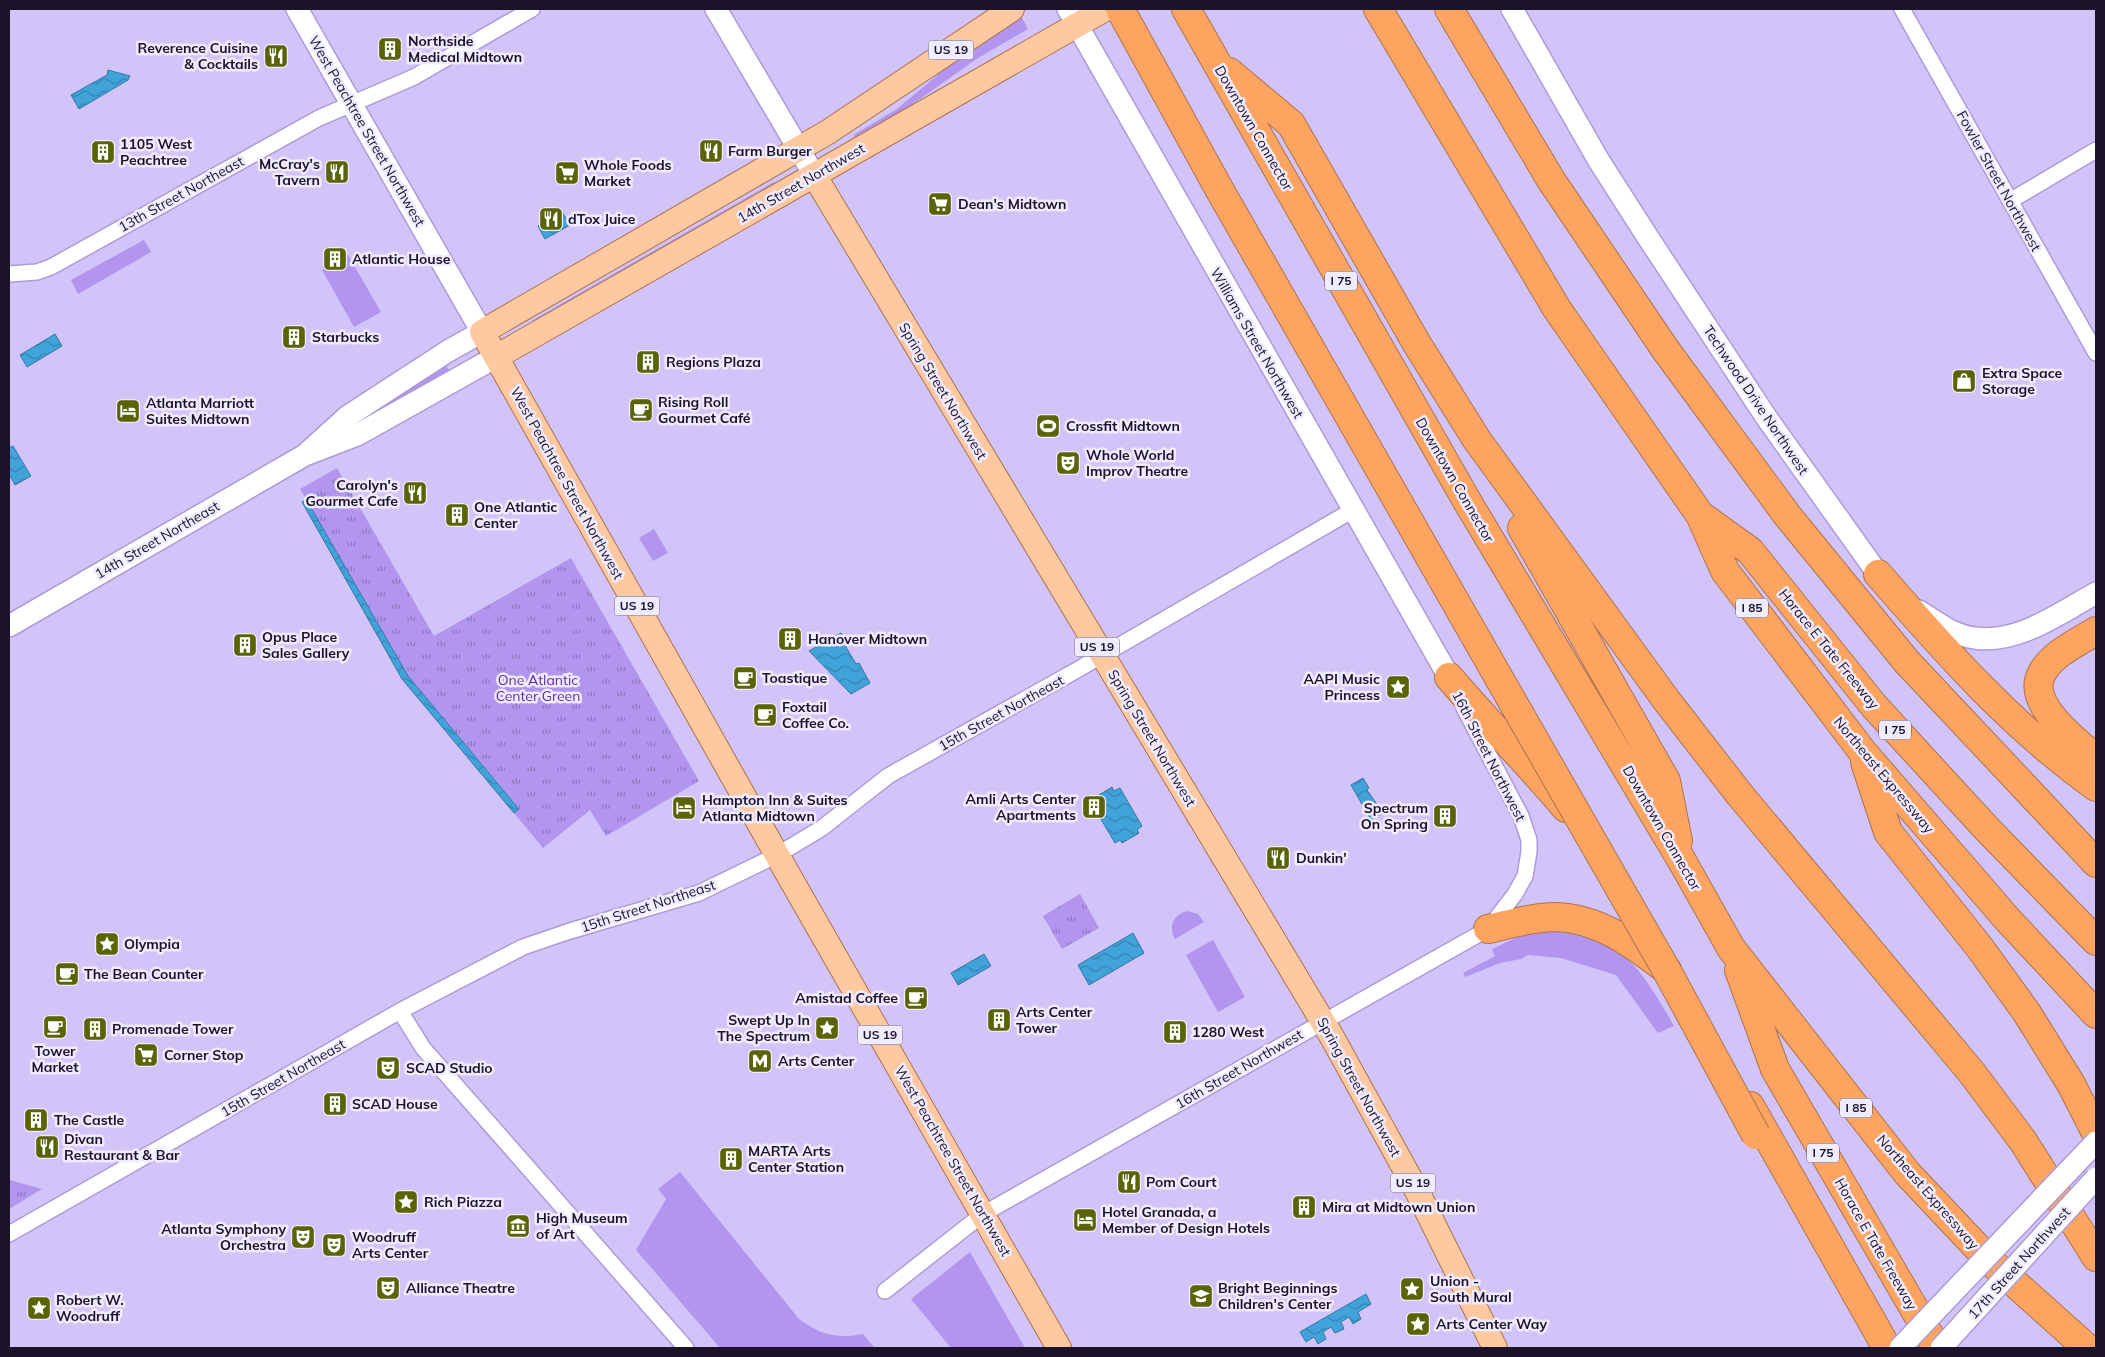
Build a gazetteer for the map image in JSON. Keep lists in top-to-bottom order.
{
  "streets": {
    "highway": [
      "Downtown Connector",
      "I 75",
      "I 85",
      "Horace E Tate Freeway",
      "Northeast Expressway"
    ],
    "main road": [
      "US 19",
      "West Peachtree Street Northwest",
      "14th Street Northwest",
      "Williams Street Northwest",
      "Spring Street Northwest",
      "Techwood Drive Northwest",
      "14th Street Northeast",
      "17th Street Northwest"
    ],
    "street": [
      "Fowler Street Northwest",
      "13th Street Northeast",
      "15th Street Northeast",
      "16th Street Northwest"
    ]
  },
  "crossings": [
    ["US 19", "West Peachtree Street Northwest"],
    ["US 19", "Spring Street Northwest"],
    ["US 19", "14th Street Northeast"],
    ["Downtown Connector", "Horace E Tate Freeway"],
    ["Downtown Connector", "Northeast Expressway"],
    ["West Peachtree Street Northwest", "14th Street Northwest"],
    ["West Peachtree Street Northwest", "13th Street Northeast"],
    ["West Peachtree Street Northwest", "14th Street Northeast"],
    ["West Peachtree Street Northwest", "15th Street Northeast"],
    ["West Peachtree Street Northwest", "16th Street Northwest"],
    ["14th Street Northwest", "Williams Street Northwest"],
    ["14th Street Northwest", "Spring Street Northwest"],
    ["14th Street Northwest", "14th Street Northeast"],
    ["I 75", "Horace E Tate Freeway"],
    ["I 75", "Northeast Expressway"],
    ["Williams Street Northwest", "15th Street Northeast"],
    ["Williams Street Northwest", "16th Street Northwest"],
    ["Spring Street Northwest", "15th Street Northeast"],
    ["Spring Street Northwest", "16th Street Northwest"],
    ["Horace E Tate Freeway", "Northeast Expressway"]
  ],
  "parks": ["One Atlantic Center Green"],
  "places": {
    "building": [
      "Northside Medical Midtown",
      "1105 West Peachtree",
      "Atlantic House",
      "Starbucks",
      "Regions Plaza",
      "One Atlantic Center",
      "Hanover Midtown",
      "Opus Place Sales Gallery",
      "Amli Arts Center Apartments",
      "Spectrum On Spring",
      "Arts Center Tower",
      "Promenade Tower",
      "1280 West",
      "SCAD House",
      "The Castle",
      "MARTA Arts Center Station",
      "Mira at Midtown Union"
    ],
    "restaurant": [
      "Reverence Cuisine & Cocktails",
      "Farm Burger",
      "McCray's Tavern",
      "dTox Juice",
      "Carolyn's Gourmet Cafe",
      "Dunkin'",
      "Divan Restaurant & Bar",
      "Pom Court"
    ],
    "supermarket": ["Whole Foods Market", "Dean's Midtown", "Corner Stop"],
    "shop": ["Extra Space Storage"],
    "cafe": [
      "Rising Roll Gourmet Café",
      "Toastique",
      "Foxtail Coffee Co.",
      "The Bean Counter",
      "Amistad Coffee",
      "Tower Market"
    ],
    "hotel": ["Atlanta Marriott Suites Midtown", "Hampton Inn & Suites Atlanta Midtown", "Hotel Granada, a Member of Design Hotels"],
    "sports": ["Crossfit Midtown"],
    "theatre": [
      "Whole World Improv Theatre",
      "SCAD Studio",
      "Atlanta Symphony Orchestra",
      "Woodruff Arts Center",
      "Alliance Theatre"
    ],
    "place": [
      "AAPI Music Princess",
      "Olympia",
      "Swept Up In The Spectrum",
      "Rich Piazza",
      "Union - South Mural",
      "Robert W. Woodruff",
      "Arts Center Way"
    ],
    "metro station": ["Arts Center"],
    "museum": ["High Museum of Art"],
    "school or university": ["Bright Beginnings Children's Center"]
  }
}
